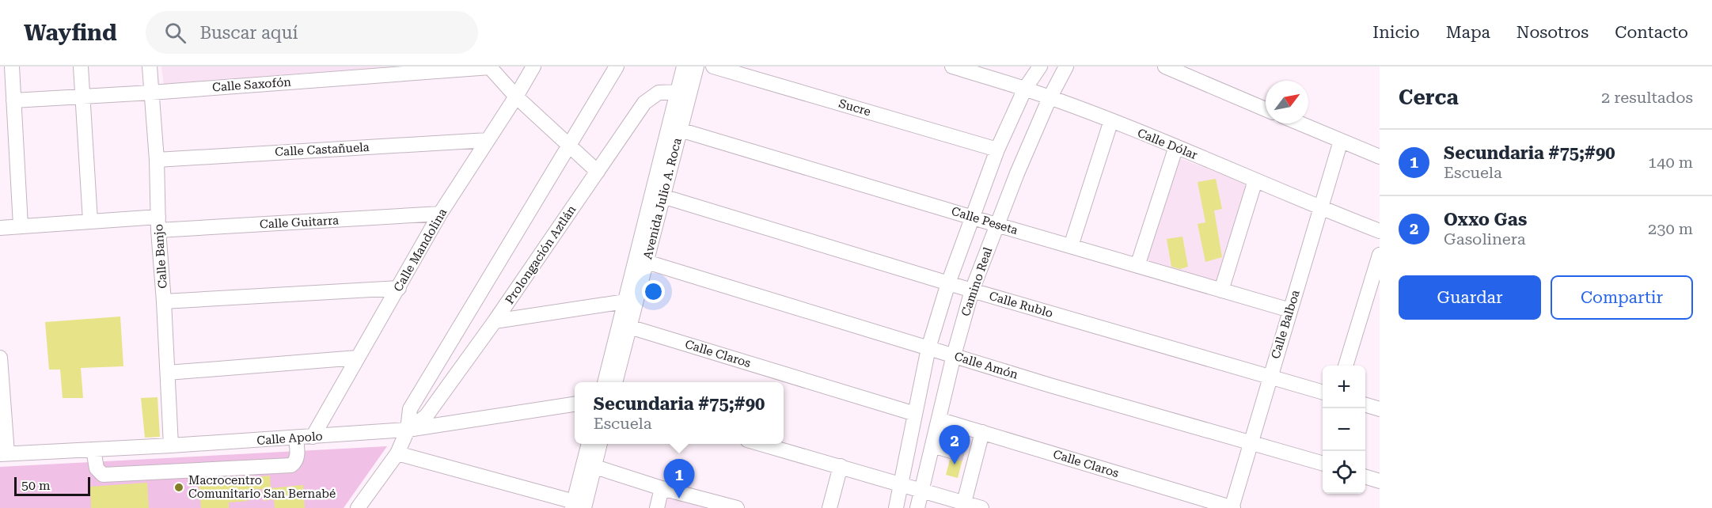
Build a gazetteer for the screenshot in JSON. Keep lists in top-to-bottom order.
{
  "streets": {
    "street": [
      "Calle Saxofón",
      "Sucre",
      "Calle Dólar",
      "Calle Castañuela",
      "Avenida Julio A. Roca",
      "Calle Peseta",
      "Calle Guitarra",
      "Calle Mandolina",
      "Prolongación Aztlán",
      "Calle Banjo",
      "Camino Real",
      "Calle Rublo",
      "Calle Balboa",
      "Calle Claros",
      "Calle Amón",
      "Calle Apolo"
    ]
  },
  "crossings": [
    ["Calle Saxofón", "Calle Banjo"],
    ["Calle Dólar", "Camino Real"],
    ["Calle Dólar", "Calle Balboa"],
    ["Calle Castañuela", "Calle Mandolina"],
    ["Calle Castañuela", "Calle Banjo"],
    ["Avenida Julio A. Roca", "Calle Peseta"],
    ["Avenida Julio A. Roca", "Prolongación Aztlán"],
    ["Avenida Julio A. Roca", "Calle Rublo"],
    ["Avenida Julio A. Roca", "Calle Claros"],
    ["Avenida Julio A. Roca", "Calle Amón"],
    ["Calle Peseta", "Camino Real"],
    ["Calle Peseta", "Calle Balboa"],
    ["Calle Guitarra", "Calle Mandolina"],
    ["Calle Guitarra", "Calle Banjo"],
    ["Calle Mandolina", "Calle Apolo"],
    ["Prolongación Aztlán", "Calle Apolo"],
    ["Calle Banjo", "Calle Apolo"],
    ["Camino Real", "Calle Rublo"],
    ["Camino Real", "Calle Claros"],
    ["Camino Real", "Calle Amón"],
    ["Calle Rublo", "Calle Balboa"],
    ["Calle Balboa", "Calle Claros"],
    ["Calle Balboa", "Calle Amón"]
  ],
  "places": ["Macrocentro Comunitario San Bernabé"],
  "scale_bar": "50 m",
  "north": "top right",
  "page": {
    "header": "Wayfind",
    "search": "Buscar aquí",
    "nav": [
      "Inicio",
      "Mapa",
      "Nosotros",
      "Contacto"
    ],
    "heading": ["Cerca", "2 resultados"],
    "list": [
      {
        "mark": "1",
        "name": "Secundaria #75;#90",
        "note": "Escuela",
        "value": "140 m"
      },
      {
        "mark": "2",
        "name": "Oxxo Gas",
        "note": "Gasolinera",
        "value": "230 m"
      }
    ],
    "buttons": ["Guardar", "Compartir"],
    "map_buttons": ["+", "−"],
    "popup": ["Secundaria #75;#90", "Escuela"],
    "pins": ["2", "1"],
    "scale": "50 m"
  }
}
